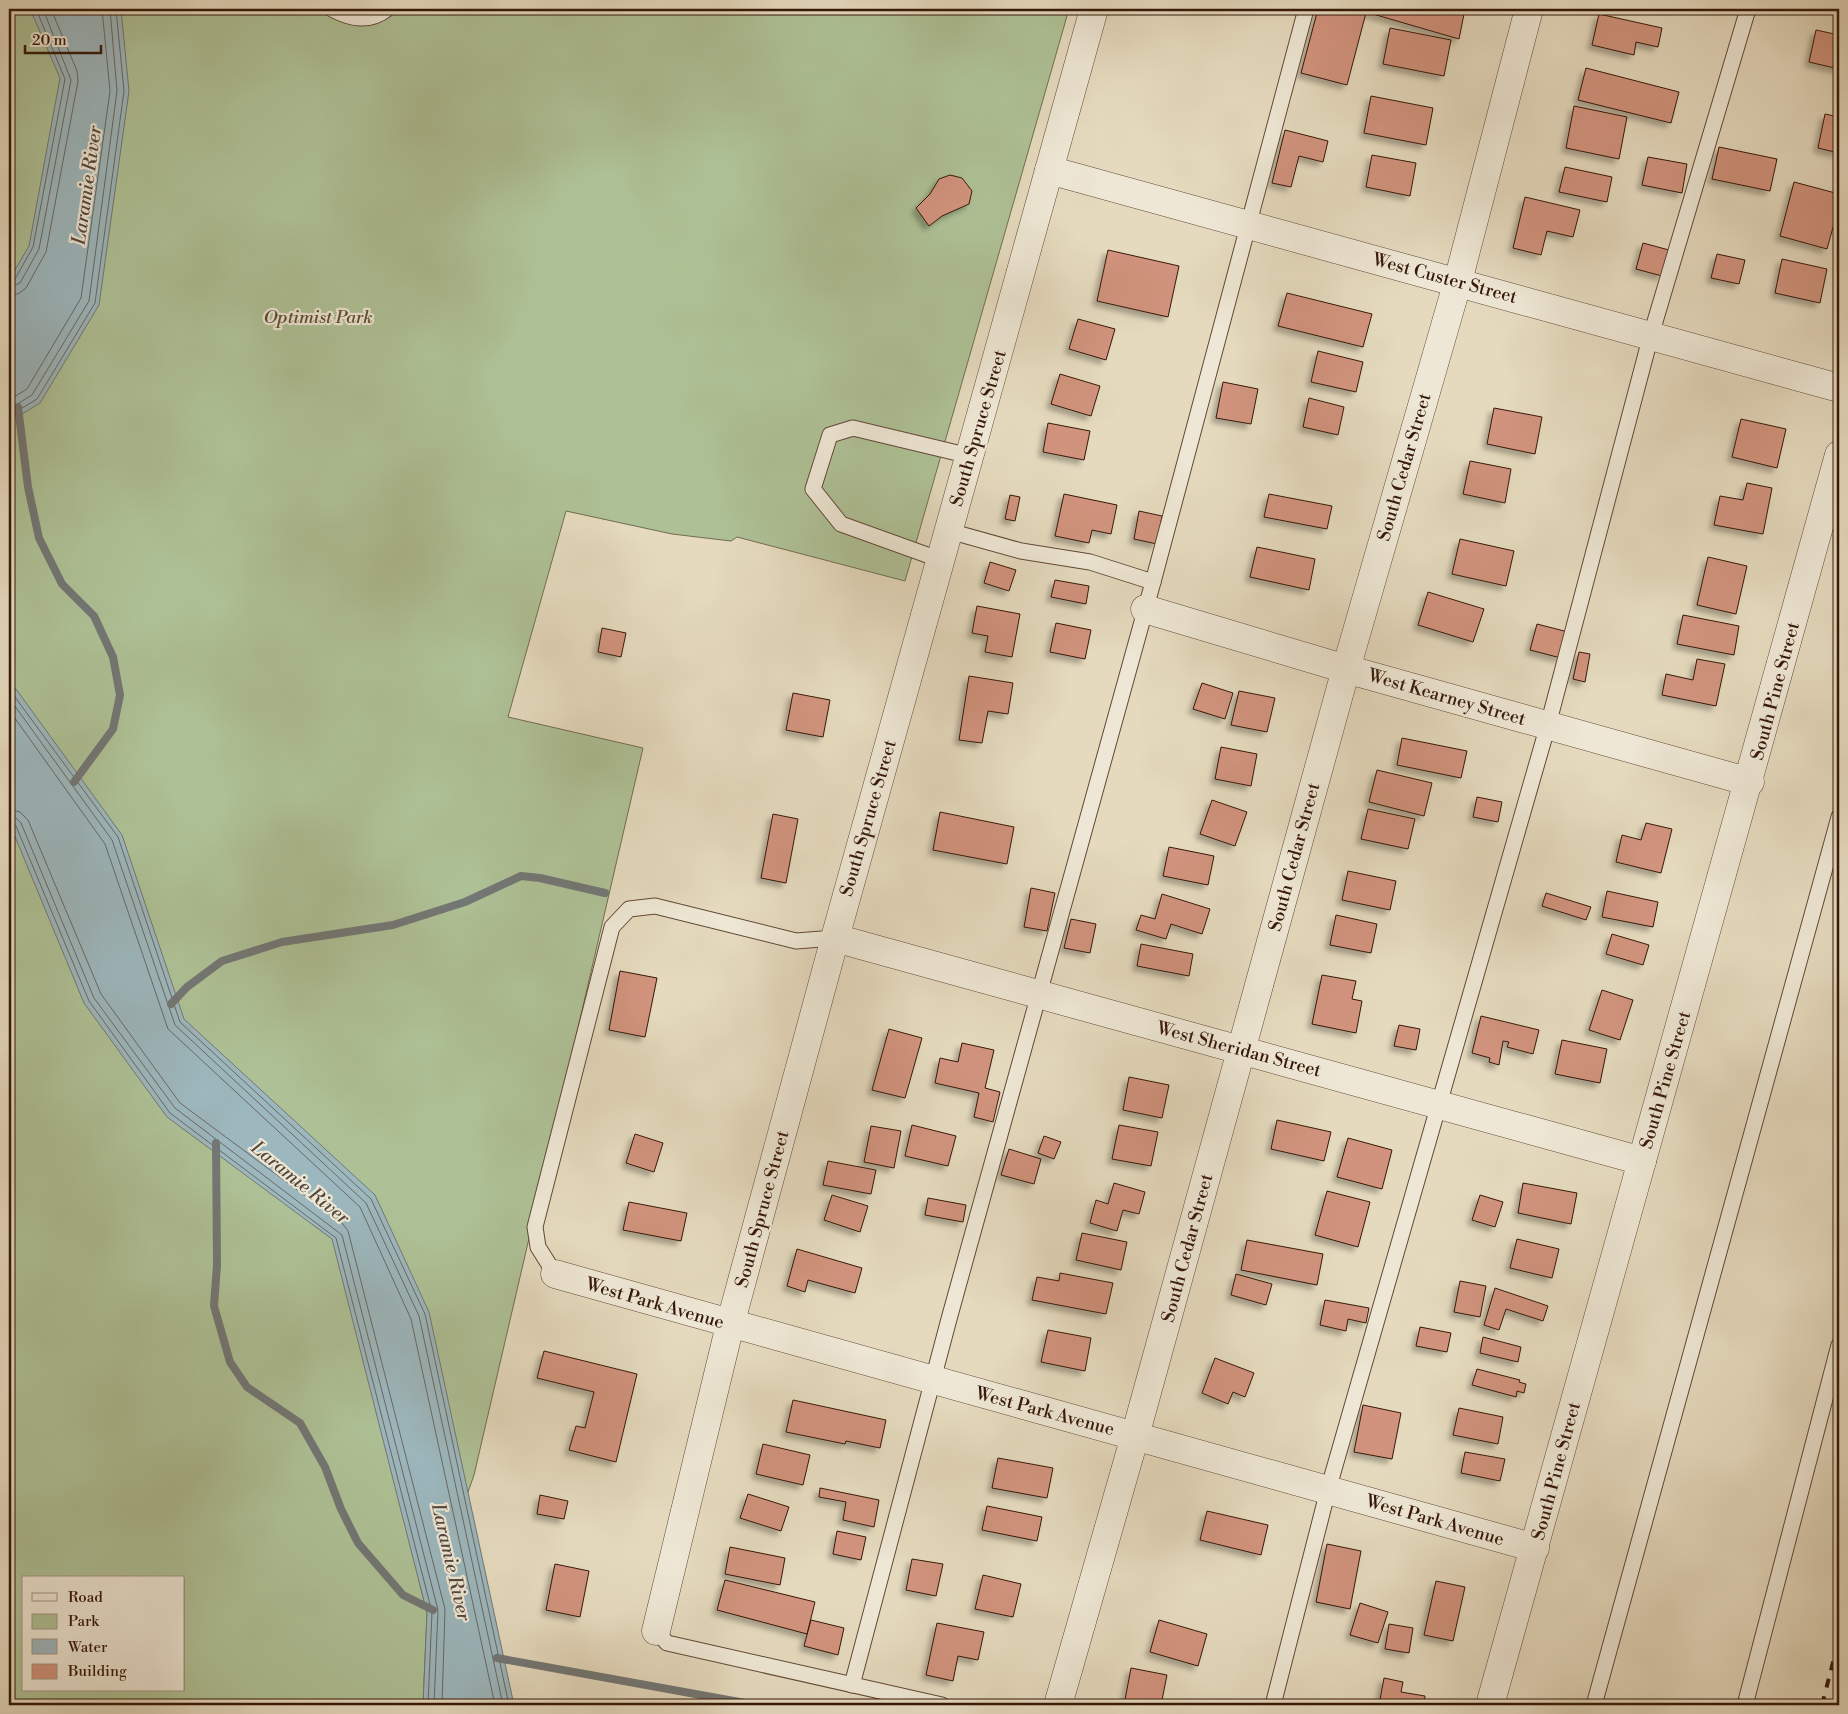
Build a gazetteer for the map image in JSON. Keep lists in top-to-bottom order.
{
  "streets": {
    "street": [
      "West Custer Street",
      "South Spruce Street",
      "South Cedar Street",
      "South Pine Street",
      "West Kearney Street",
      "West Sheridan Street",
      "West Park Avenue"
    ]
  },
  "crossings": [
    ["West Custer Street", "South Spruce Street"],
    ["West Custer Street", "South Cedar Street"],
    ["South Spruce Street", "West Sheridan Street"],
    ["South Spruce Street", "West Park Avenue"],
    ["South Cedar Street", "West Kearney Street"],
    ["South Cedar Street", "West Sheridan Street"],
    ["South Cedar Street", "West Park Avenue"],
    ["South Pine Street", "West Kearney Street"],
    ["South Pine Street", "West Sheridan Street"],
    ["South Pine Street", "West Park Avenue"]
  ],
  "water": ["Laramie River"],
  "parks": ["Optimist Park"],
  "legend": [
    "Road",
    "Park",
    "Water",
    "Building"
  ],
  "scale_bar": "20 m"
}
